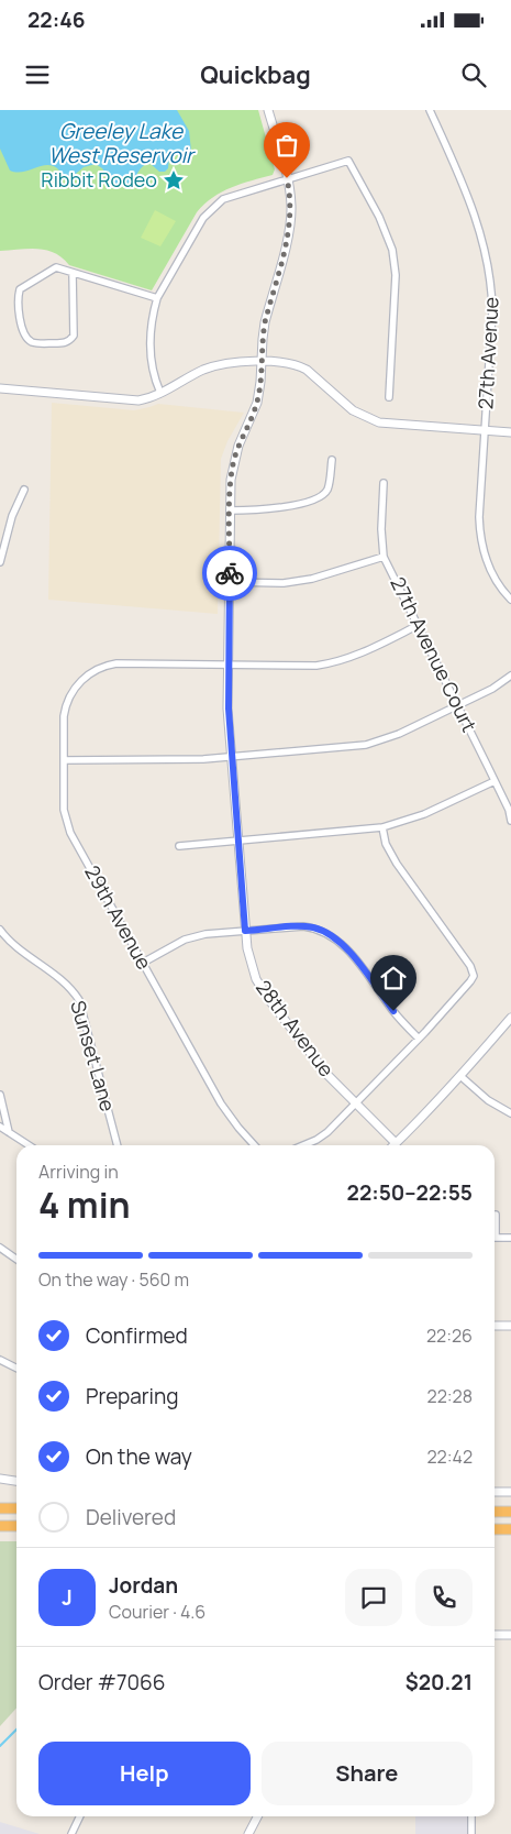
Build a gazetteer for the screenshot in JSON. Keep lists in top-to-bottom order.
{
  "streets": {
    "street": [
      "27th Avenue",
      "27th Avenue Court",
      "29th Avenue",
      "28th Avenue",
      "Sunset Lane"
    ]
  },
  "crossings": [
    ["29th Avenue", "28th Avenue"]
  ],
  "water": ["Greeley Lake West Reservoir"],
  "places": {
    "place": ["Ribbit Rodeo"]
  },
  "page": {
    "status": "22:46",
    "header": "Quickbag",
    "heading": ["4 min", "Arriving in", "22:50–22:55"],
    "panel": [
      "Jordan",
      "Courier · 4.6",
      "Order #7066",
      "$20.21"
    ],
    "bar": "On the way · 560 m",
    "list": [
      ["Confirmed", "22:26"],
      ["Preparing", "22:28"],
      ["On the way", "22:42"],
      "Delivered"
    ],
    "round": "J",
    "buttons": ["Help", "Share"]
  }
}
